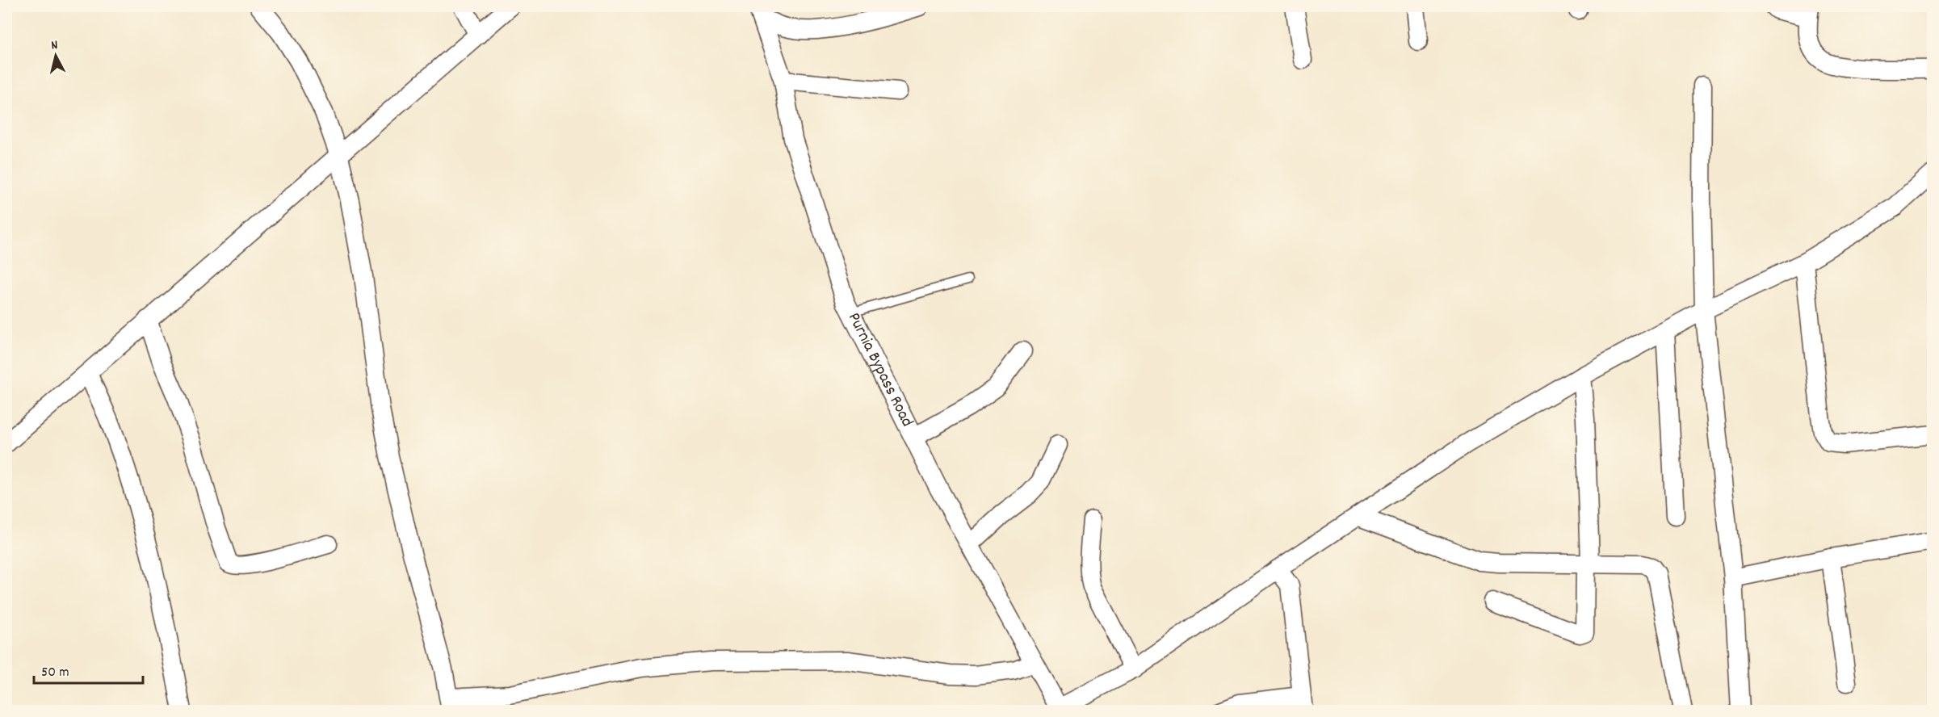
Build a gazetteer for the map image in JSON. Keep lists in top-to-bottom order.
{
  "streets": {
    "street": ["Purnia Bypass Road"]
  },
  "scale_bar": "50 m",
  "north": "top"
}
